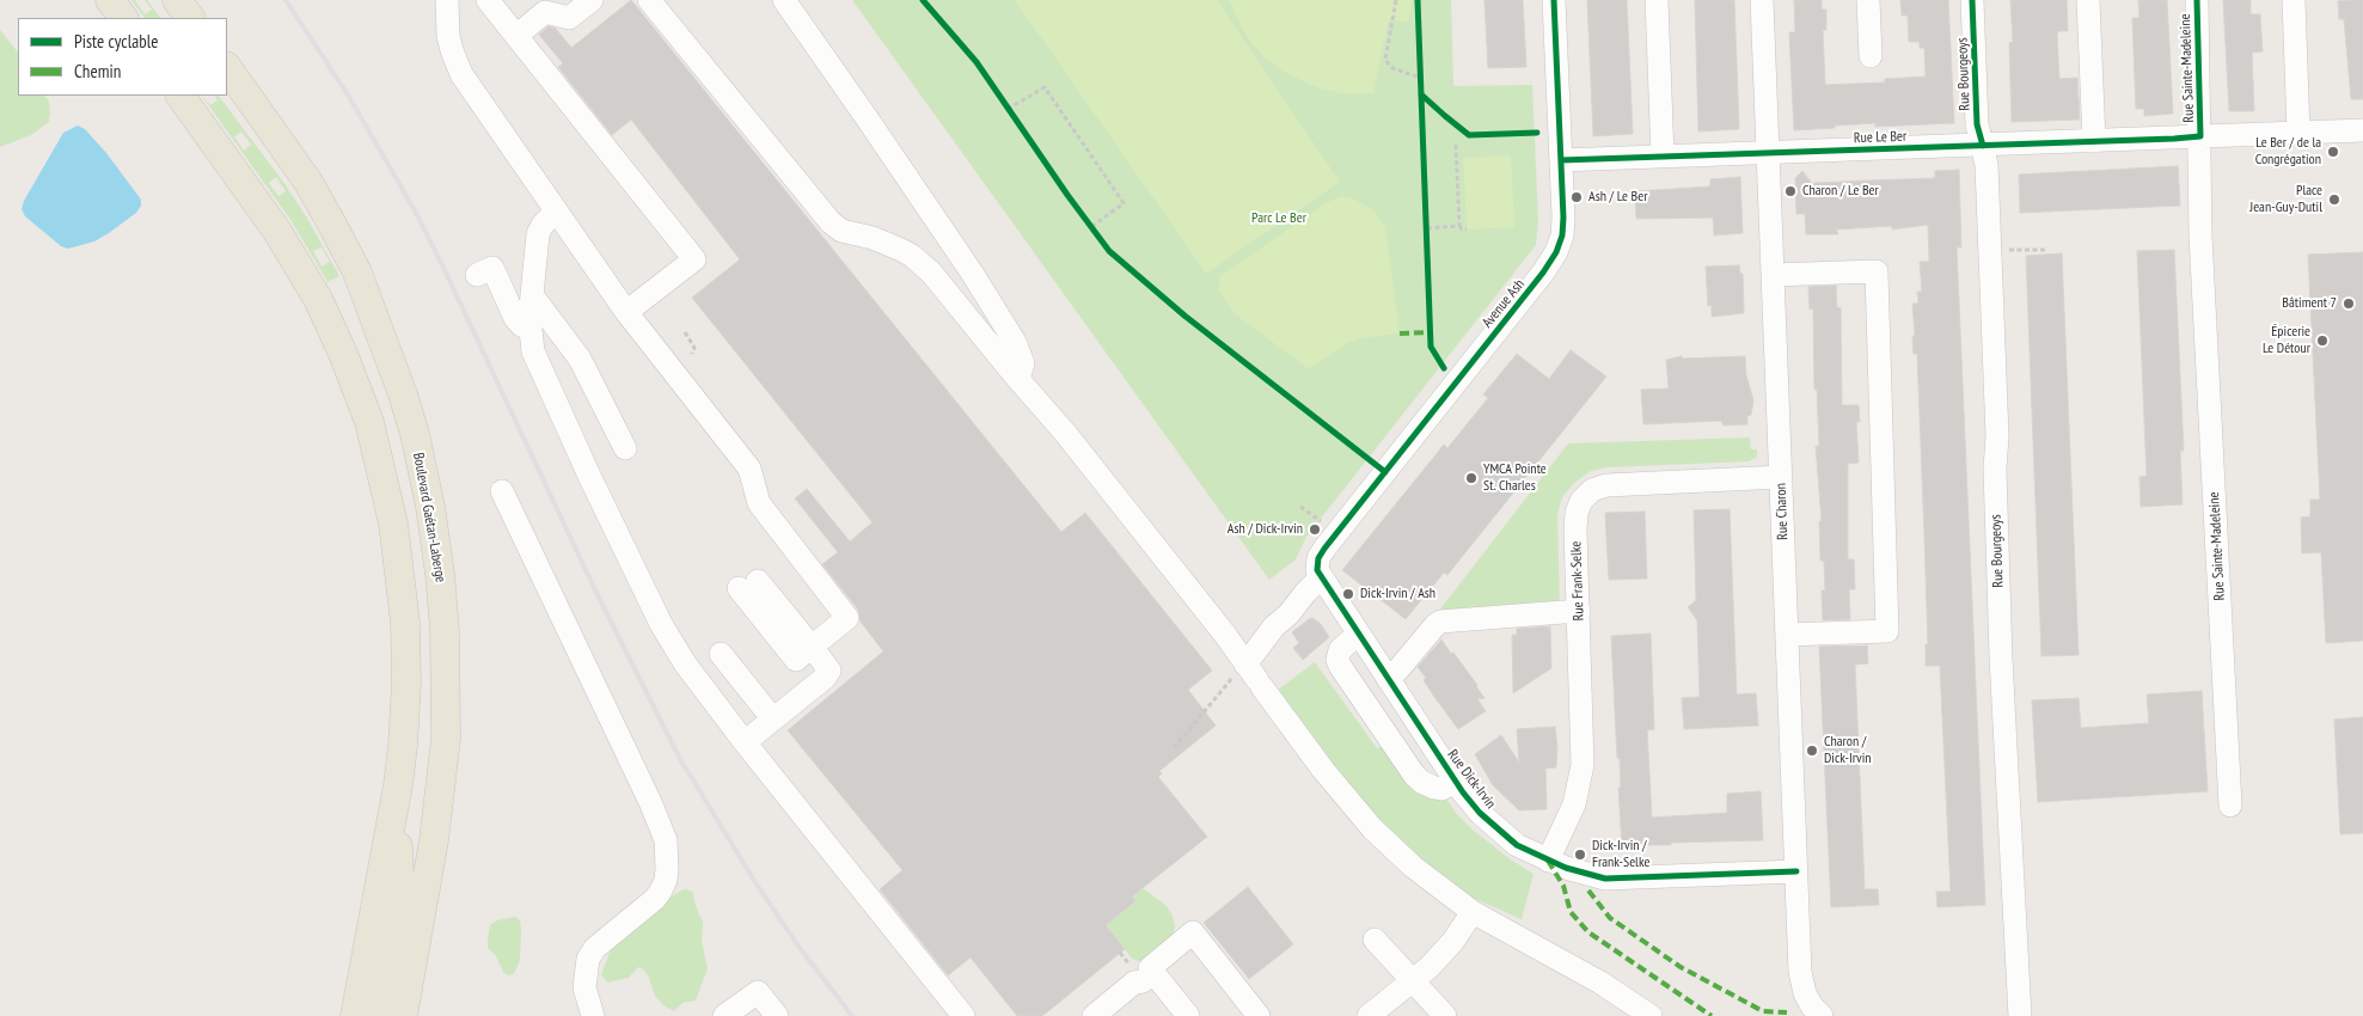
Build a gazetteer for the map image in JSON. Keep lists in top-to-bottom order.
{
  "streets": {
    "main road": ["Boulevard Gaétan-Laberge"],
    "street": [
      "Rue Sainte-Madeleine",
      "Rue Bourgeoys",
      "Rue Le Ber",
      "Avenue Ash",
      "Rue Charon",
      "Rue Frank-Selke",
      "Rue Dick-Irvin"
    ]
  },
  "crossings": [
    ["Rue Sainte-Madeleine", "Rue Le Ber"],
    ["Rue Bourgeoys", "Rue Le Ber"],
    ["Rue Le Ber", "Avenue Ash"],
    ["Rue Le Ber", "Rue Charon"],
    ["Avenue Ash", "Rue Dick-Irvin"],
    ["Rue Charon", "Rue Frank-Selke"],
    ["Rue Charon", "Rue Dick-Irvin"],
    ["Rue Frank-Selke", "Rue Dick-Irvin"]
  ],
  "parks": ["Parc Le Ber"],
  "places": [
    "Le Ber / de la Congrégation",
    "Charon / Le Ber",
    "Ash / Le Ber",
    "Place Jean-Guy-Dutil",
    "Bâtiment 7",
    "Épicerie Le Détour",
    "YMCA Pointe St. Charles",
    "Ash / Dick-Irvin",
    "Dick-Irvin / Ash",
    "Charon / Dick-Irvin",
    "Dick-Irvin / Frank-Selke"
  ],
  "legend": ["Piste cyclable", "Chemin"]
}
